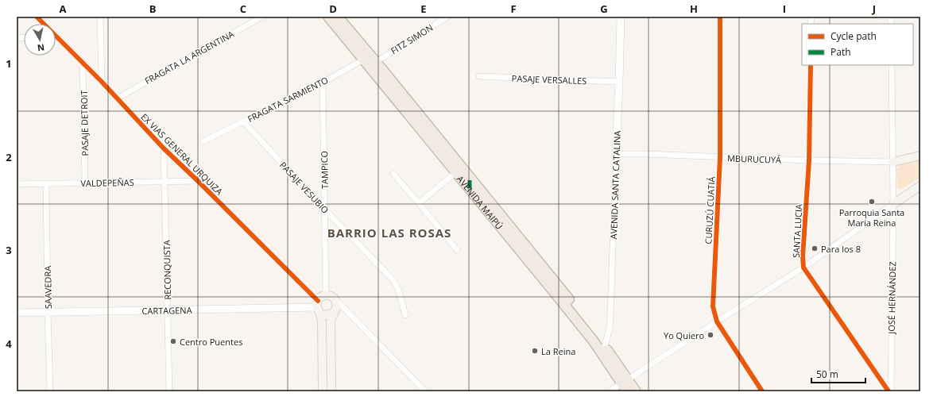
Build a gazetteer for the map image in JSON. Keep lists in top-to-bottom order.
{
  "streets": {
    "main road": ["AVENIDA MAIPÚ"],
    "street": [
      "FITZ SIMON",
      "FRAGATA LA ARGENTINA",
      "PASAJE VERSALLES",
      "FRAGATA SARMIENTO",
      "PASAJE DETROIT",
      "EX VIAS GENERAL URQUIZA",
      "MBURUCUYÁ",
      "TAMPICO",
      "VALDEPEÑAS",
      "AVENIDA SANTA CATALINA",
      "PASAJE VESUBIO",
      "CURUZÚ CUATIÁ",
      "SANTA LUCIA",
      "RECONQUISTA",
      "SAAVEDRA",
      "JOSÉ HERNÁNDEZ",
      "CARTAGENA"
    ]
  },
  "crossings": [
    ["FITZ SIMON", "FRAGATA SARMIENTO"],
    ["FITZ SIMON", "AVENIDA MAIPÚ"],
    ["FRAGATA LA ARGENTINA", "EX VIAS GENERAL URQUIZA"],
    ["PASAJE VERSALLES", "AVENIDA SANTA CATALINA"],
    ["FRAGATA SARMIENTO", "TAMPICO"],
    ["FRAGATA SARMIENTO", "PASAJE VESUBIO"],
    ["FRAGATA SARMIENTO", "AVENIDA MAIPÚ"],
    ["PASAJE DETROIT", "EX VIAS GENERAL URQUIZA"],
    ["PASAJE DETROIT", "VALDEPEÑAS"],
    ["EX VIAS GENERAL URQUIZA", "TAMPICO"],
    ["EX VIAS GENERAL URQUIZA", "VALDEPEÑAS"],
    ["EX VIAS GENERAL URQUIZA", "RECONQUISTA"],
    ["EX VIAS GENERAL URQUIZA", "CARTAGENA"],
    ["MBURUCUYÁ", "AVENIDA SANTA CATALINA"],
    ["MBURUCUYÁ", "CURUZÚ CUATIÁ"],
    ["MBURUCUYÁ", "SANTA LUCIA"],
    ["MBURUCUYÁ", "JOSÉ HERNÁNDEZ"],
    ["TAMPICO", "PASAJE VESUBIO"],
    ["TAMPICO", "CARTAGENA"],
    ["VALDEPEÑAS", "RECONQUISTA"],
    ["VALDEPEÑAS", "SAAVEDRA"],
    ["AVENIDA SANTA CATALINA", "AVENIDA MAIPÚ"],
    ["SANTA LUCIA", "JOSÉ HERNÁNDEZ"],
    ["RECONQUISTA", "CARTAGENA"],
    ["SAAVEDRA", "CARTAGENA"]
  ],
  "districts": ["BARRIO LAS ROSAS"],
  "places": [
    "Parroquia Santa María Reina",
    "Para los 8",
    "Yo Quiero",
    "Centro Puentes",
    "La Reina"
  ],
  "legend": ["Cycle path", "Path"],
  "scale_bar": "50 m",
  "north": "bottom",
  "grid": {
    "columns": [
      "A",
      "B",
      "C",
      "D",
      "E",
      "F",
      "G",
      "H",
      "I",
      "J"
    ],
    "rows": [
      "1",
      "2",
      "3",
      "4"
    ]
  }
}
